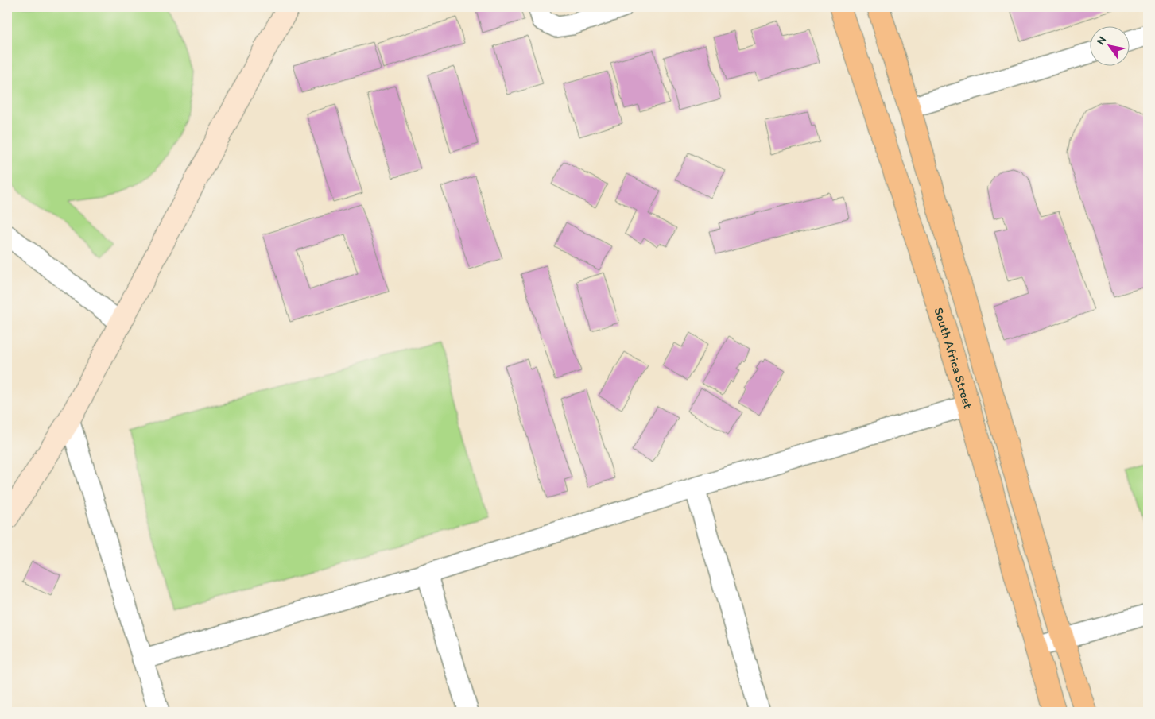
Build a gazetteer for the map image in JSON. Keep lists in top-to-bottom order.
{
  "streets": {
    "main road": ["South Africa Street"]
  },
  "north": "top left"
}
